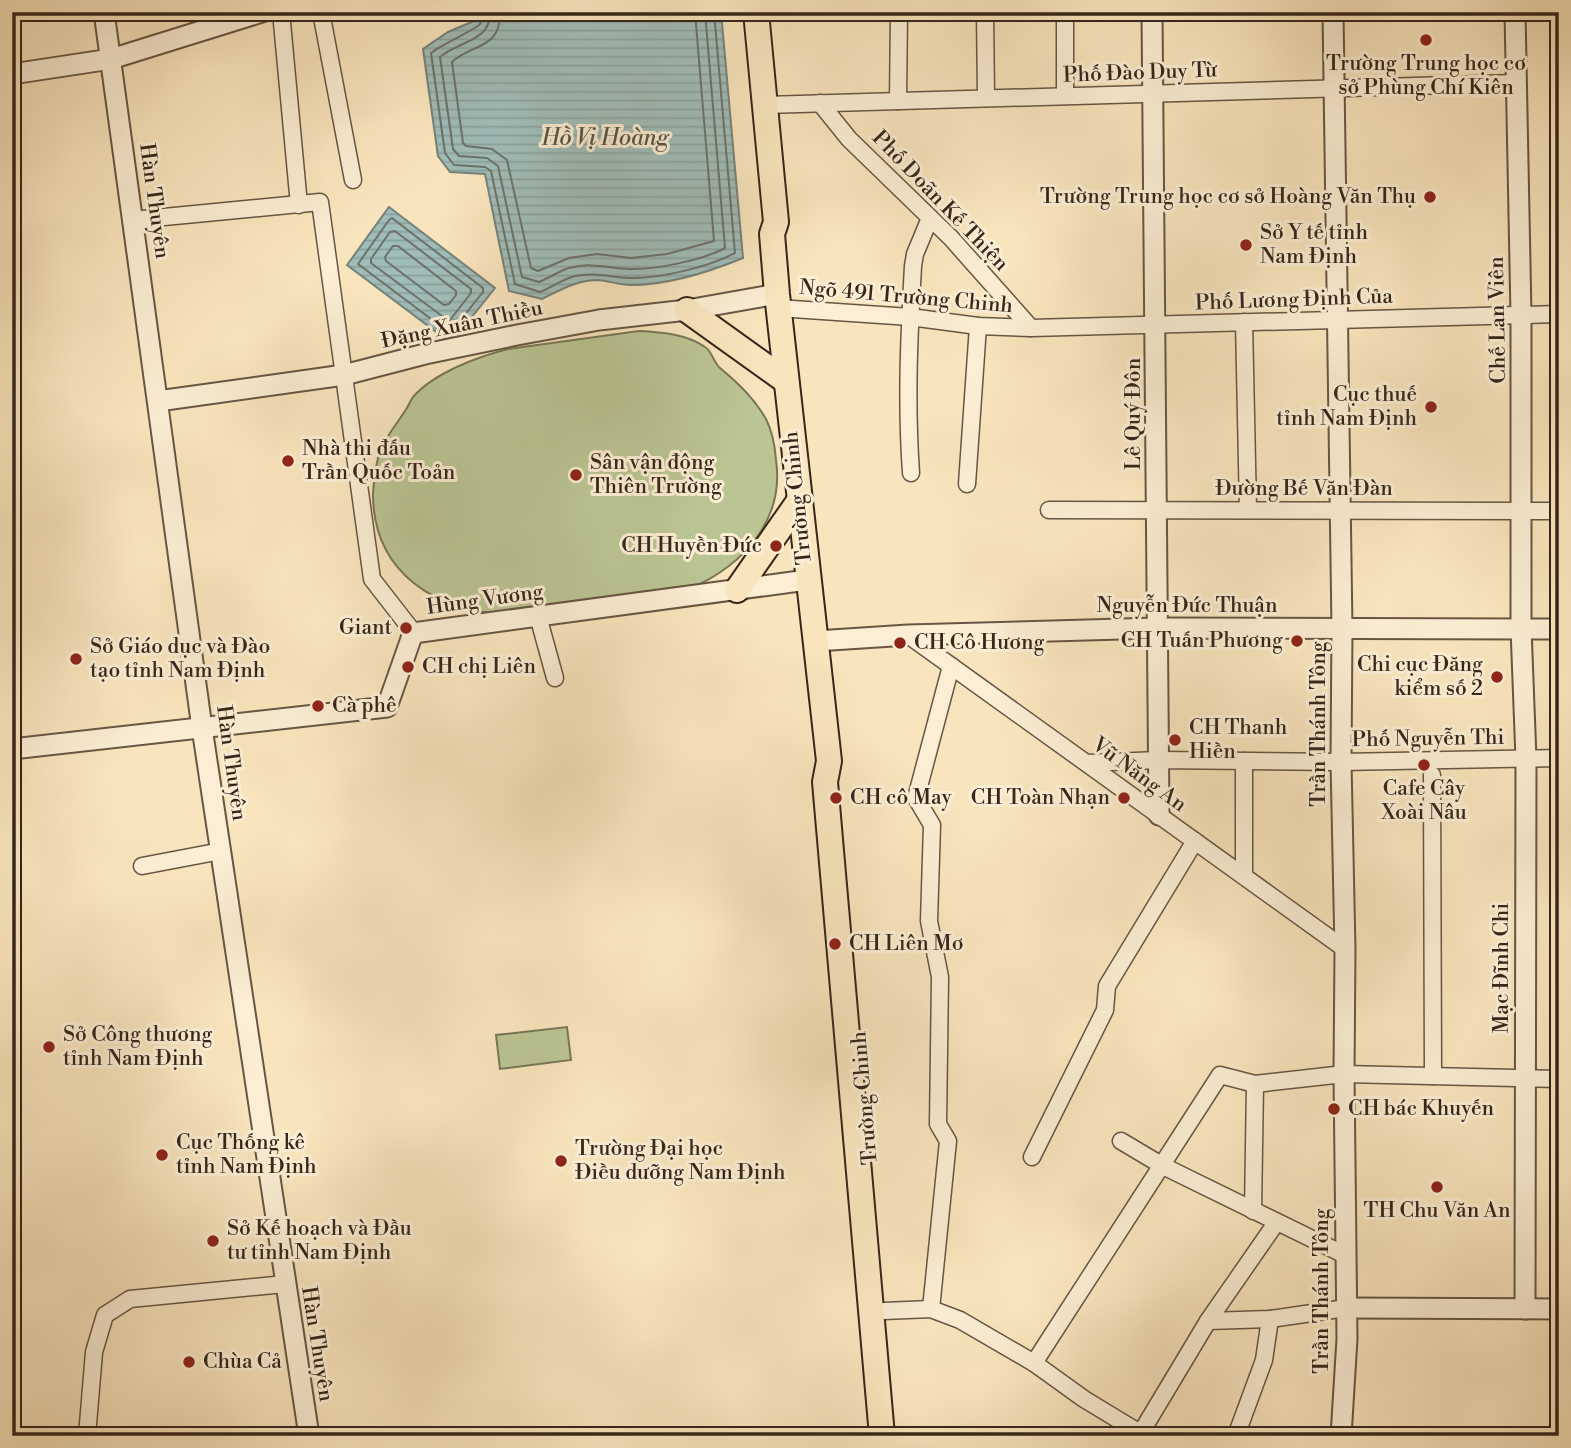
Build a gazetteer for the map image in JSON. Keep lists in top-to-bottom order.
{
  "streets": {
    "main road": ["Trường Chinh"],
    "street": [
      "Phố Đào Duy Từ",
      "Hàn Thuyên",
      "Phố Doãn Kế Thiện",
      "Ngõ 491 Trường Chinh",
      "Phố Lương Định Của",
      "Chế Lan Viên",
      "Đặng Xuân Thiều",
      "Lê Quý Đôn",
      "Đường Bế Văn Đàn",
      "Hùng Vương",
      "Nguyễn Đức Thuận",
      "Trần Thánh Tông",
      "Phố Nguyễn Thi",
      "Vũ Năng An",
      "Mạc Đĩnh Chi"
    ]
  },
  "crossings": [
    ["Phố Đào Duy Từ", "Phố Doãn Kế Thiện"],
    ["Phố Đào Duy Từ", "Chế Lan Viên"],
    ["Phố Đào Duy Từ", "Lê Quý Đôn"],
    ["Phố Đào Duy Từ", "Trường Chinh"],
    ["Phố Đào Duy Từ", "Trần Thánh Tông"],
    ["Hàn Thuyên", "Đặng Xuân Thiều"],
    ["Hàn Thuyên", "Hùng Vương"],
    ["Phố Doãn Kế Thiện", "Ngõ 491 Trường Chinh"],
    ["Phố Doãn Kế Thiện", "Phố Lương Định Của"],
    ["Ngõ 491 Trường Chinh", "Phố Lương Định Của"],
    ["Ngõ 491 Trường Chinh", "Đặng Xuân Thiều"],
    ["Ngõ 491 Trường Chinh", "Trường Chinh"],
    ["Phố Lương Định Của", "Chế Lan Viên"],
    ["Phố Lương Định Của", "Lê Quý Đôn"],
    ["Phố Lương Định Của", "Trần Thánh Tông"],
    ["Chế Lan Viên", "Đường Bế Văn Đàn"],
    ["Chế Lan Viên", "Nguyễn Đức Thuận"],
    ["Chế Lan Viên", "Mạc Đĩnh Chi"],
    ["Đặng Xuân Thiều", "Trường Chinh"],
    ["Lê Quý Đôn", "Đường Bế Văn Đàn"],
    ["Lê Quý Đôn", "Nguyễn Đức Thuận"],
    ["Lê Quý Đôn", "Phố Nguyễn Thi"],
    ["Lê Quý Đôn", "Vũ Năng An"],
    ["Đường Bế Văn Đàn", "Trần Thánh Tông"],
    ["Trường Chinh", "Hùng Vương"],
    ["Trường Chinh", "Nguyễn Đức Thuận"],
    ["Nguyễn Đức Thuận", "Trần Thánh Tông"],
    ["Nguyễn Đức Thuận", "Vũ Năng An"],
    ["Nguyễn Đức Thuận", "Mạc Đĩnh Chi"],
    ["Trần Thánh Tông", "Phố Nguyễn Thi"],
    ["Trần Thánh Tông", "Vũ Năng An"],
    ["Phố Nguyễn Thi", "Vũ Năng An"],
    ["Phố Nguyễn Thi", "Mạc Đĩnh Chi"]
  ],
  "water": ["Hồ Vị Hoàng"],
  "places": [
    "Trường Trung học cơ sở Phùng Chí Kiên",
    "Trường Trung học cơ sở Hoàng Văn Thụ",
    "Sở Y tế tỉnh Nam Định",
    "Cục thuế tỉnh Nam Định",
    "Nhà thi đấu Trần Quốc Toản",
    "Sân vận động Thiên Trường",
    "CH Huyền Đức",
    "Giant",
    "CH Tuấn Phương",
    "CH Cô Hương",
    "Sở Giáo dục và Đào tạo tỉnh Nam Định",
    "CH chị Liên",
    "Chi cục Đăng kiểm số 2",
    "Cà phê",
    "CH Thanh Hiền",
    "Cafe Cây Xoài Nâu",
    "CH cô May",
    "CH Toàn Nhạn",
    "CH Liên Mơ",
    "Sở Công thương tỉnh Nam Định",
    "CH bác Khuyến",
    "Cục Thống kê tỉnh Nam Định",
    "Trường Đại học Điều dưỡng Nam Định",
    "TH Chu Văn An",
    "Sở Kế hoạch và Đầu tư tỉnh Nam Định",
    "Chùa Cả"
  ]
}
